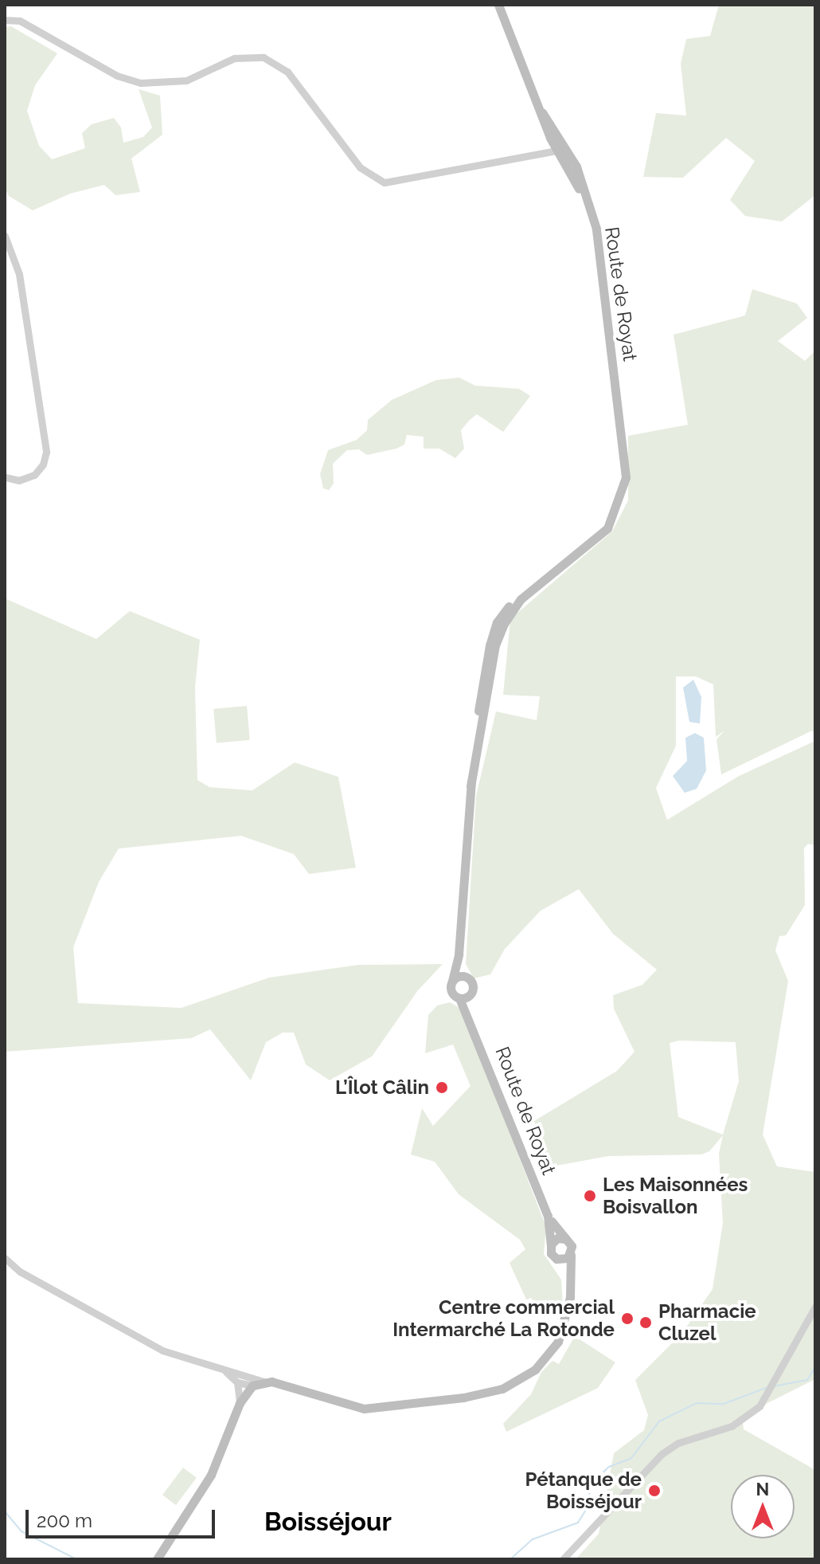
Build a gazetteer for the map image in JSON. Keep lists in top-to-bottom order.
{
  "streets": {
    "main road": ["Route de Royat"]
  },
  "districts": ["Boisséjour"],
  "places": [
    "L’Îlot Câlin",
    "Les Maisonnées Boisvallon",
    "Centre commercial Intermarché La Rotonde",
    "Pharmacie Cluzel",
    "Pétanque de Boisséjour"
  ],
  "scale_bar": "200 m",
  "north": "top"
}
